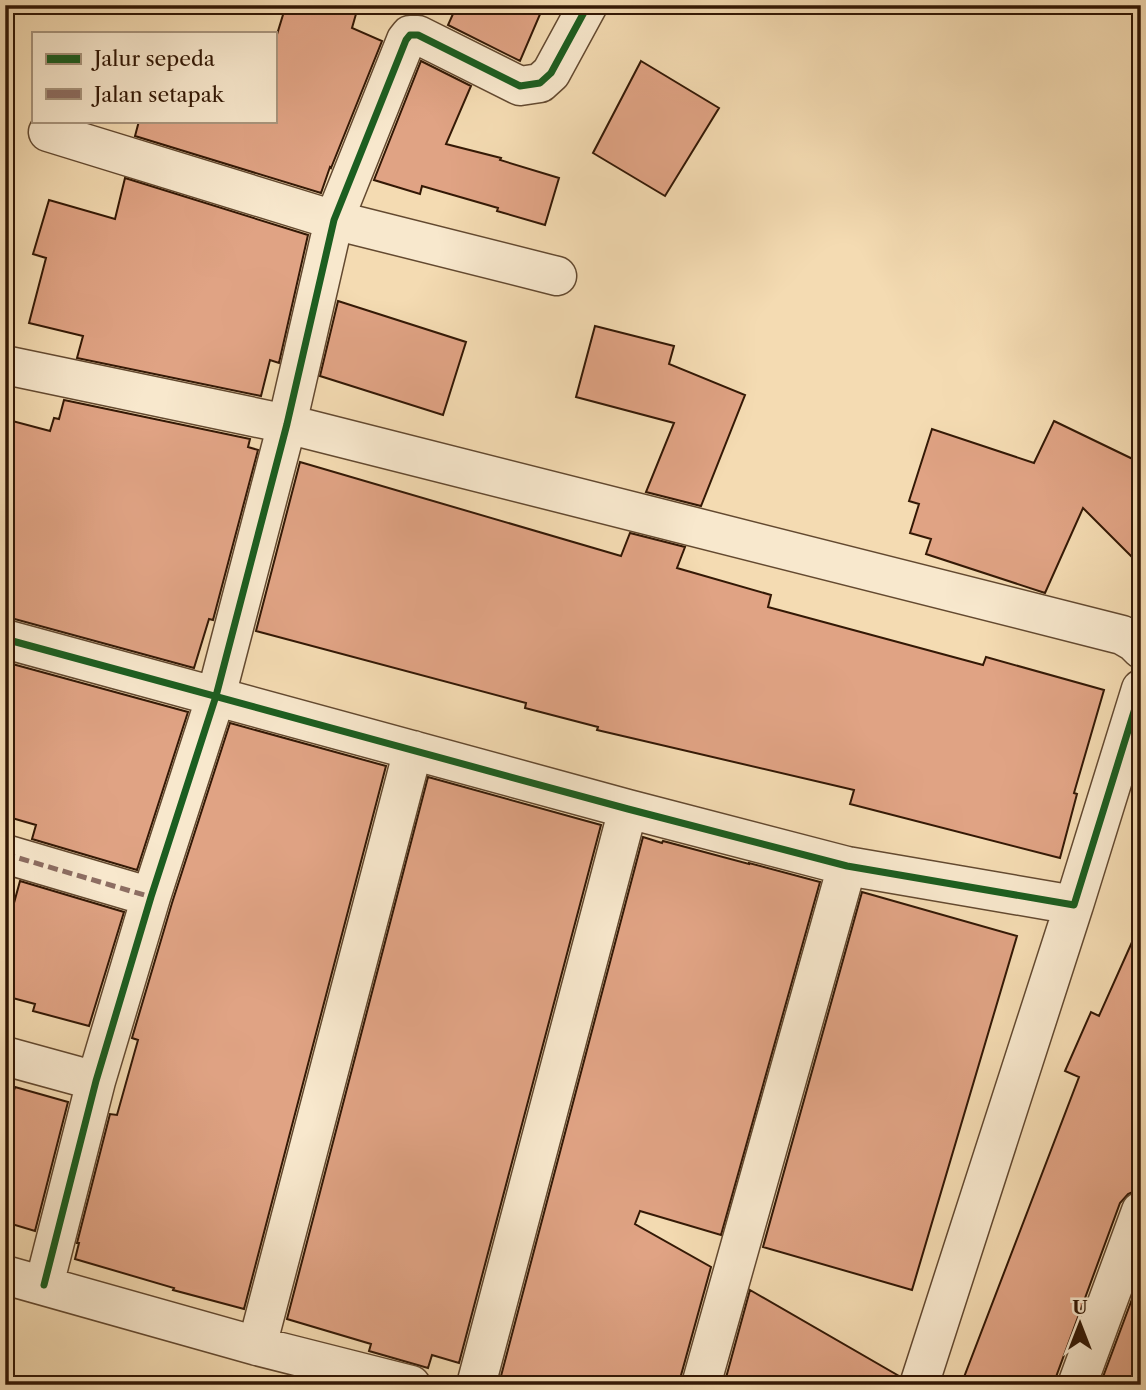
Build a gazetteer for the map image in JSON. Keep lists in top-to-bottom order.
{
  "legend": ["Jalur sepeda", "Jalan setapak"],
  "north": "top"
}
